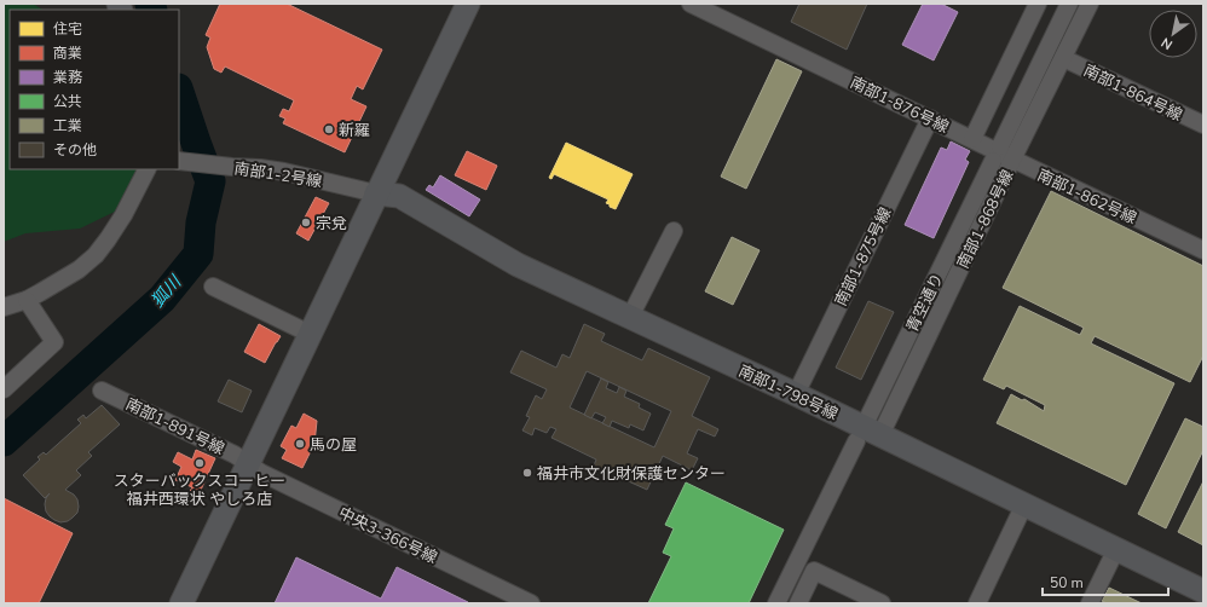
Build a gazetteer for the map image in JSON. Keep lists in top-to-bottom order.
{
  "streets": {
    "street": [
      "南部1-864号線",
      "南部1-876号線",
      "南部1-2号線",
      "南部1-862号線",
      "南部1-868号線",
      "南部1-875号線",
      "青空通り",
      "南部1-798号線",
      "南部1-891号線",
      "中央3-366号線"
    ]
  },
  "crossings": [
    ["南部1-864号線", "南部1-868号線"],
    ["南部1-876号線", "南部1-862号線"],
    ["南部1-876号線", "南部1-875号線"],
    ["南部1-2号線", "南部1-798号線"],
    ["南部1-862号線", "南部1-868号線"],
    ["南部1-868号線", "青空通り"],
    ["南部1-868号線", "南部1-798号線"],
    ["南部1-875号線", "南部1-798号線"],
    ["青空通り", "南部1-798号線"],
    ["南部1-891号線", "中央3-366号線"]
  ],
  "water": ["狐川"],
  "places": [
    "新羅",
    "宗兌",
    "馬の屋",
    "スターバックスコーヒー 福井西環状 やしろ店",
    "福井市文化財保護センター"
  ],
  "legend": [
    "住宅",
    "商業",
    "業務",
    "公共",
    "工業",
    "その他"
  ],
  "scale_bar": "50 m",
  "north": "bottom left"
}
